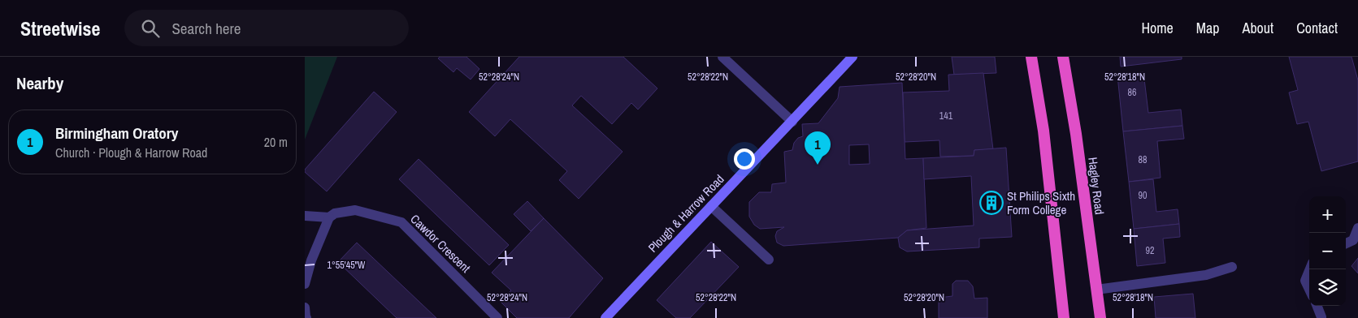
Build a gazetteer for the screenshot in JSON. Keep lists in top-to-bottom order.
{
  "streets": {
    "highway": ["Hagley Road"],
    "main road": ["Plough & Harrow Road"],
    "street": ["Cawdor Crescent"]
  },
  "places": {
    "building": ["St Philips Sixth Form College"]
  },
  "house_numbers": [
    "86",
    "141",
    "88",
    "90",
    "92"
  ],
  "page": {
    "header": "Streetwise",
    "search": "Search here",
    "nav": [
      "Home",
      "Map",
      "About",
      "Contact"
    ],
    "heading": "Nearby",
    "list": [
      {
        "mark": "1",
        "name": "Birmingham Oratory",
        "note": "Church · Plough & Harrow Road",
        "value": "20 m"
      }
    ],
    "pins": "1",
    "map_buttons": ["+", "−"]
  },
  "coordinates": [
    "52°28'24\"N",
    "52°28'22\"N",
    "52°28'20\"N",
    "52°28'18\"N",
    "1°55'45\"W"
  ]
}
